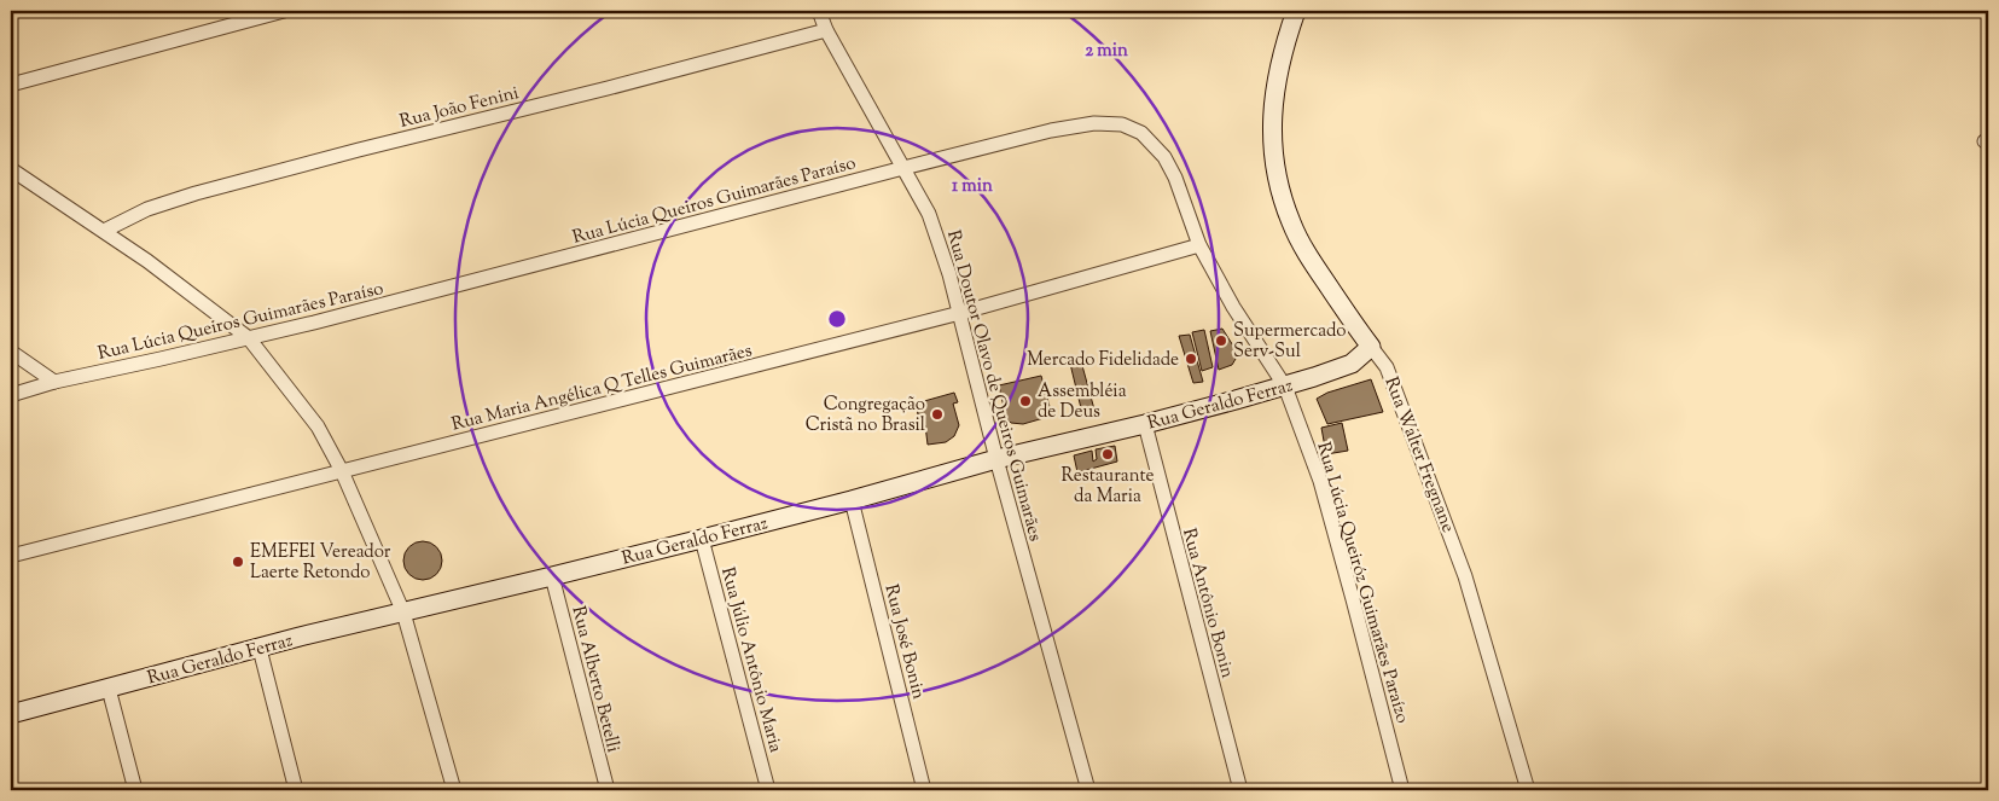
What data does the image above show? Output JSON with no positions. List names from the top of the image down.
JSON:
{
  "streets": {
    "street": [
      "Rua João Fenini",
      "Rua Lúcia Queiros Guimarães Paraíso",
      "Rua Doutor Olavo de Queiros Guimarães",
      "Rua Maria Angélica Q Telles Guimarães",
      "Rua Geraldo Ferraz",
      "Rua Walter Fregnane",
      "Rua Lúcia Queiróz Guimarães Paraízo",
      "Rua Antônio Bonin",
      "Rua José Bonin",
      "Rua Júlio Antônio Maria",
      "Rua Alberto Betelli"
    ]
  },
  "crossings": [
    ["Rua João Fenini", "Rua Doutor Olavo de Queiros Guimarães"],
    ["Rua Lúcia Queiros Guimarães Paraíso", "Rua Doutor Olavo de Queiros Guimarães"],
    ["Rua Lúcia Queiros Guimarães Paraíso", "Rua Maria Angélica Q Telles Guimarães"],
    ["Rua Lúcia Queiros Guimarães Paraíso", "Rua Geraldo Ferraz"],
    ["Rua Lúcia Queiros Guimarães Paraíso", "Rua Lúcia Queiróz Guimarães Paraízo"],
    ["Rua Doutor Olavo de Queiros Guimarães", "Rua Maria Angélica Q Telles Guimarães"],
    ["Rua Doutor Olavo de Queiros Guimarães", "Rua Geraldo Ferraz"],
    ["Rua Geraldo Ferraz", "Rua Walter Fregnane"],
    ["Rua Geraldo Ferraz", "Rua Lúcia Queiróz Guimarães Paraízo"],
    ["Rua Geraldo Ferraz", "Rua Antônio Bonin"],
    ["Rua Geraldo Ferraz", "Rua José Bonin"],
    ["Rua Geraldo Ferraz", "Rua Júlio Antônio Maria"],
    ["Rua Geraldo Ferraz", "Rua Alberto Betelli"]
  ],
  "places": [
    "Supermercado Serv-Sul",
    "Mercado Fidelidade",
    "Assembléia de Deus",
    "Congregação Cristã no Brasil",
    "Restaurante da Maria",
    "EMEFEI Vereador Laerte Retondo"
  ],
  "rings": ["2 min", "1 min"]
}
